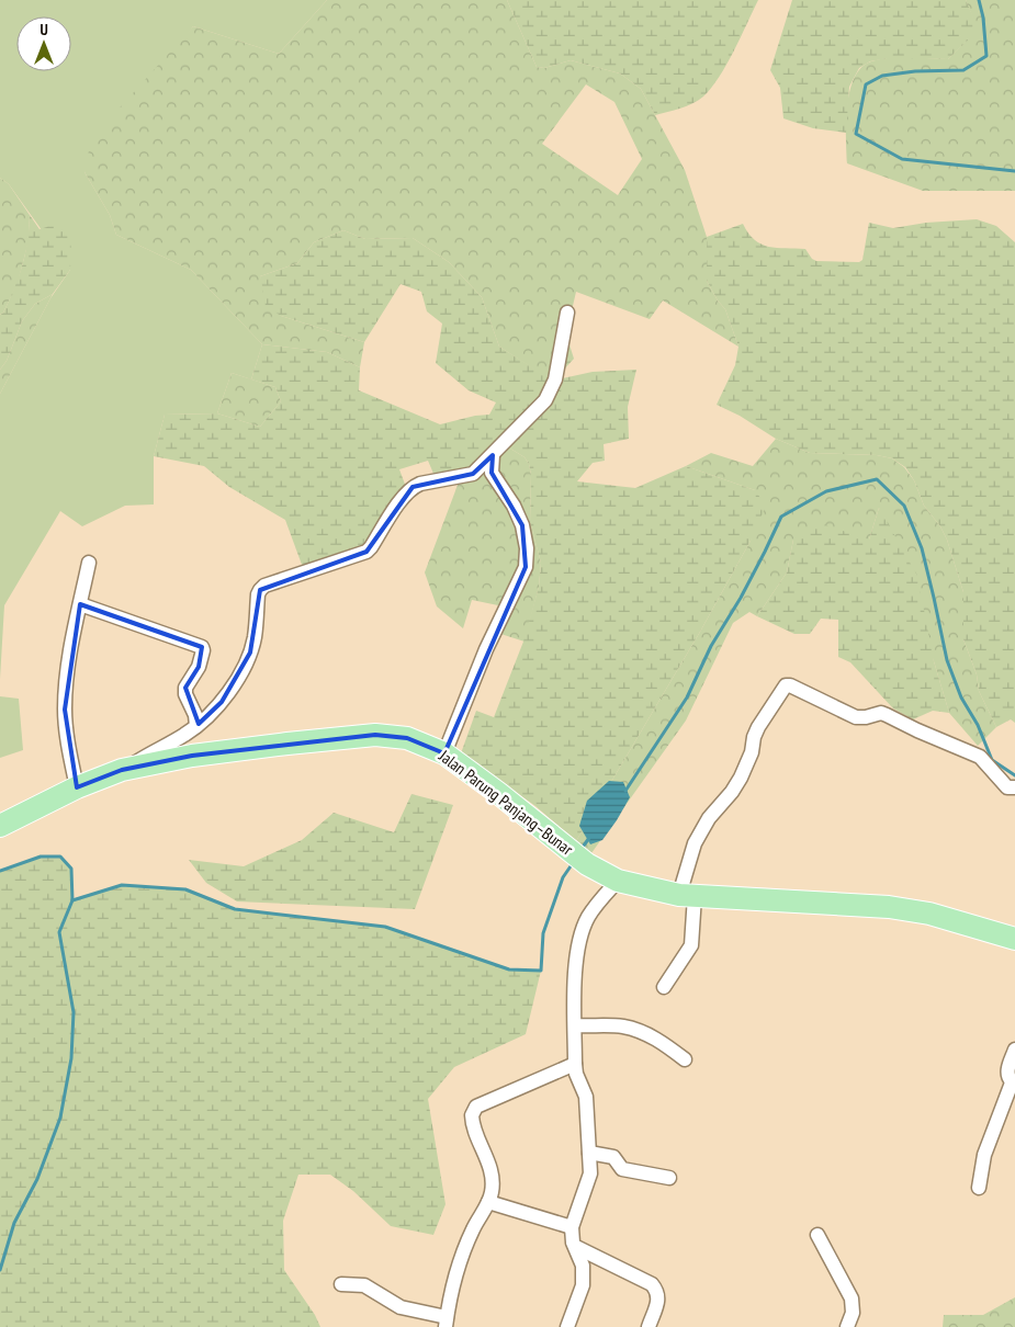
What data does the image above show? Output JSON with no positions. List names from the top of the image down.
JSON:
{
  "streets": {
    "main road": ["Jalan Parung Panjang–Bunar"]
  },
  "north": "top"
}
